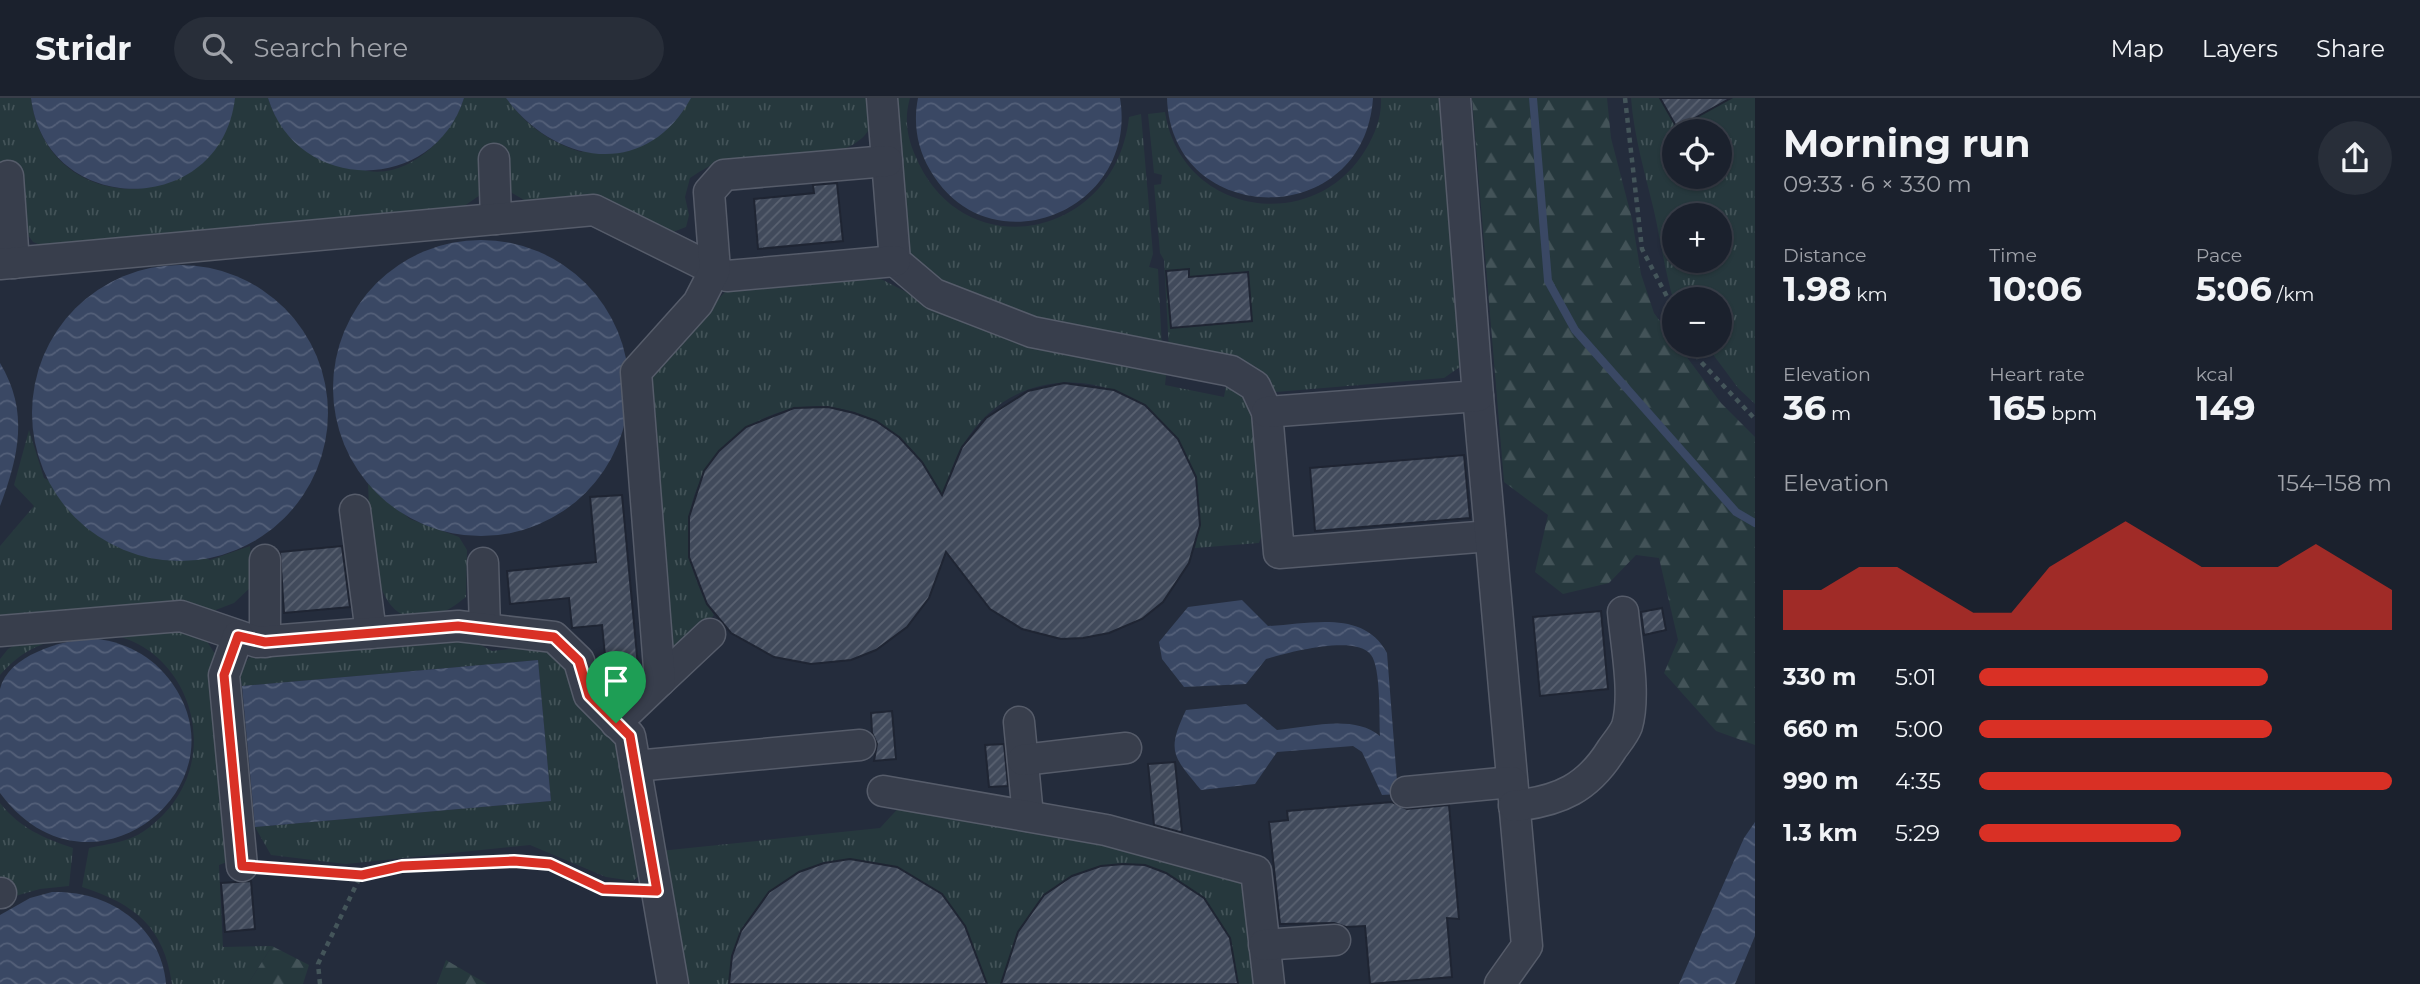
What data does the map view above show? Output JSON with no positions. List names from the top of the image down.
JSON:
{
  "page": {
    "header": "Stridr",
    "search": "Search here",
    "nav": ["Map", "Layers", "Share"],
    "heading": ["Morning run", "09:33 · 6 × 330 m"],
    "map_buttons": ["+", "−"],
    "stats": [
      ["Distance", "1.98 km"],
      ["Time", "10:06"],
      ["Pace", "5:06 /km"],
      ["Elevation", "36 m"],
      ["Heart rate", "165 bpm"],
      ["kcal", "149"]
    ],
    "chart": ["Elevation", "154–158 m"],
    "list": [
      {
        "name": "330 m",
        "note": "5:01"
      },
      {
        "name": "660 m",
        "note": "5:00"
      },
      {
        "name": "990 m",
        "note": "4:35"
      },
      {
        "name": "1.3 km",
        "note": "5:29"
      }
    ]
  }
}
